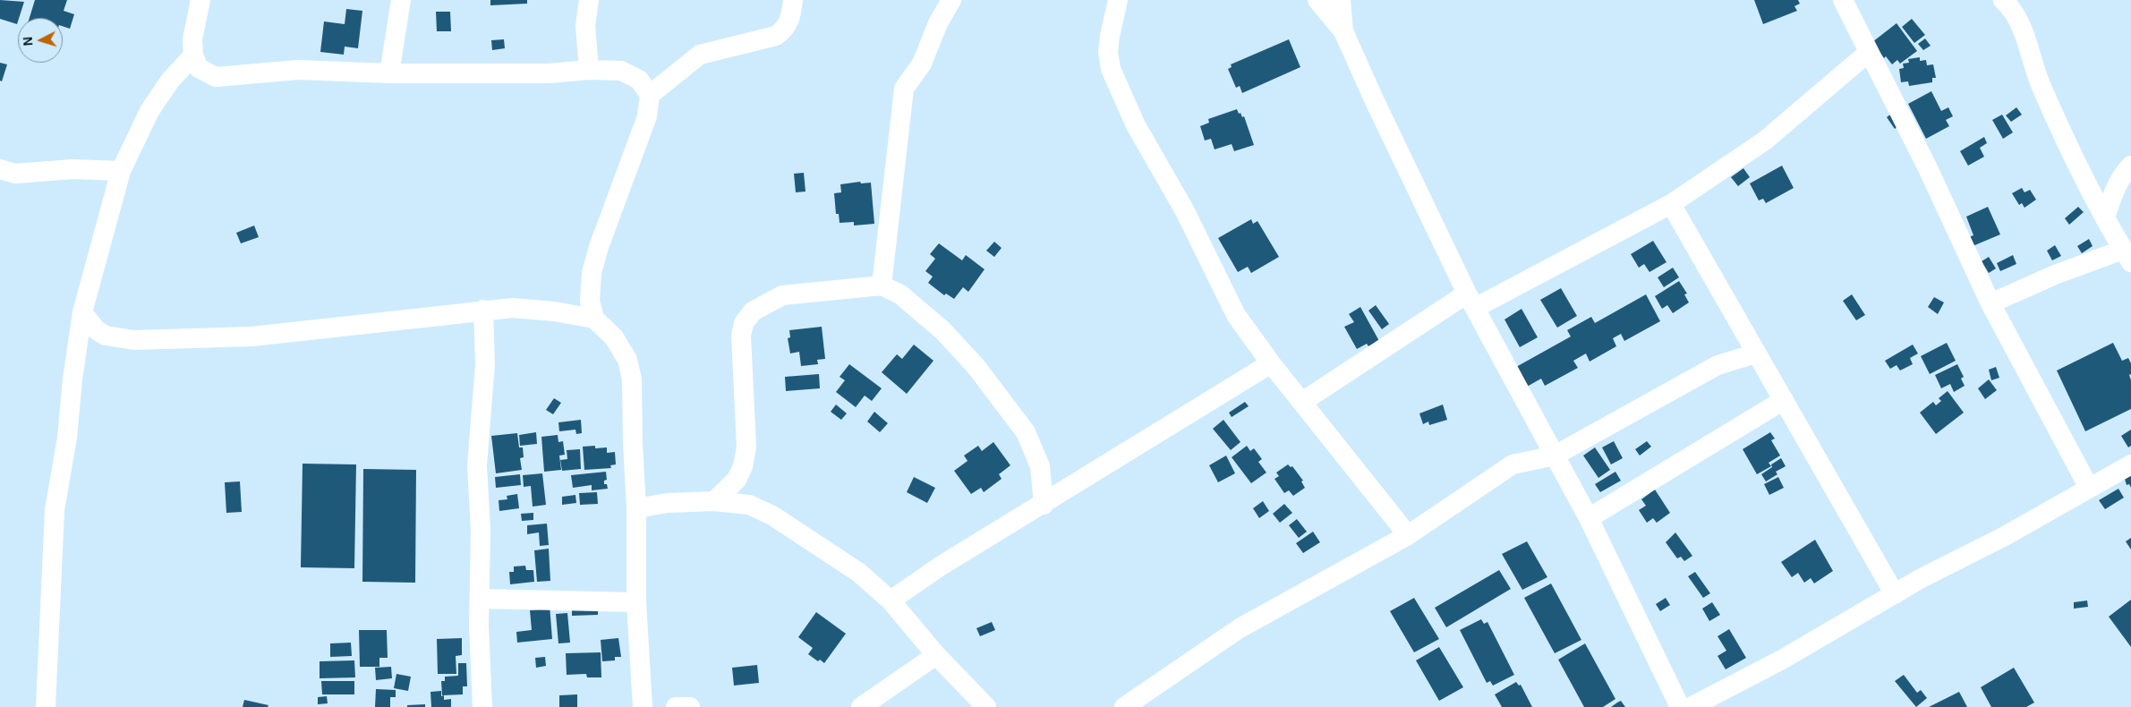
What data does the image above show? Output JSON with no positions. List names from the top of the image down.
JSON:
{
  "north": "left"
}
